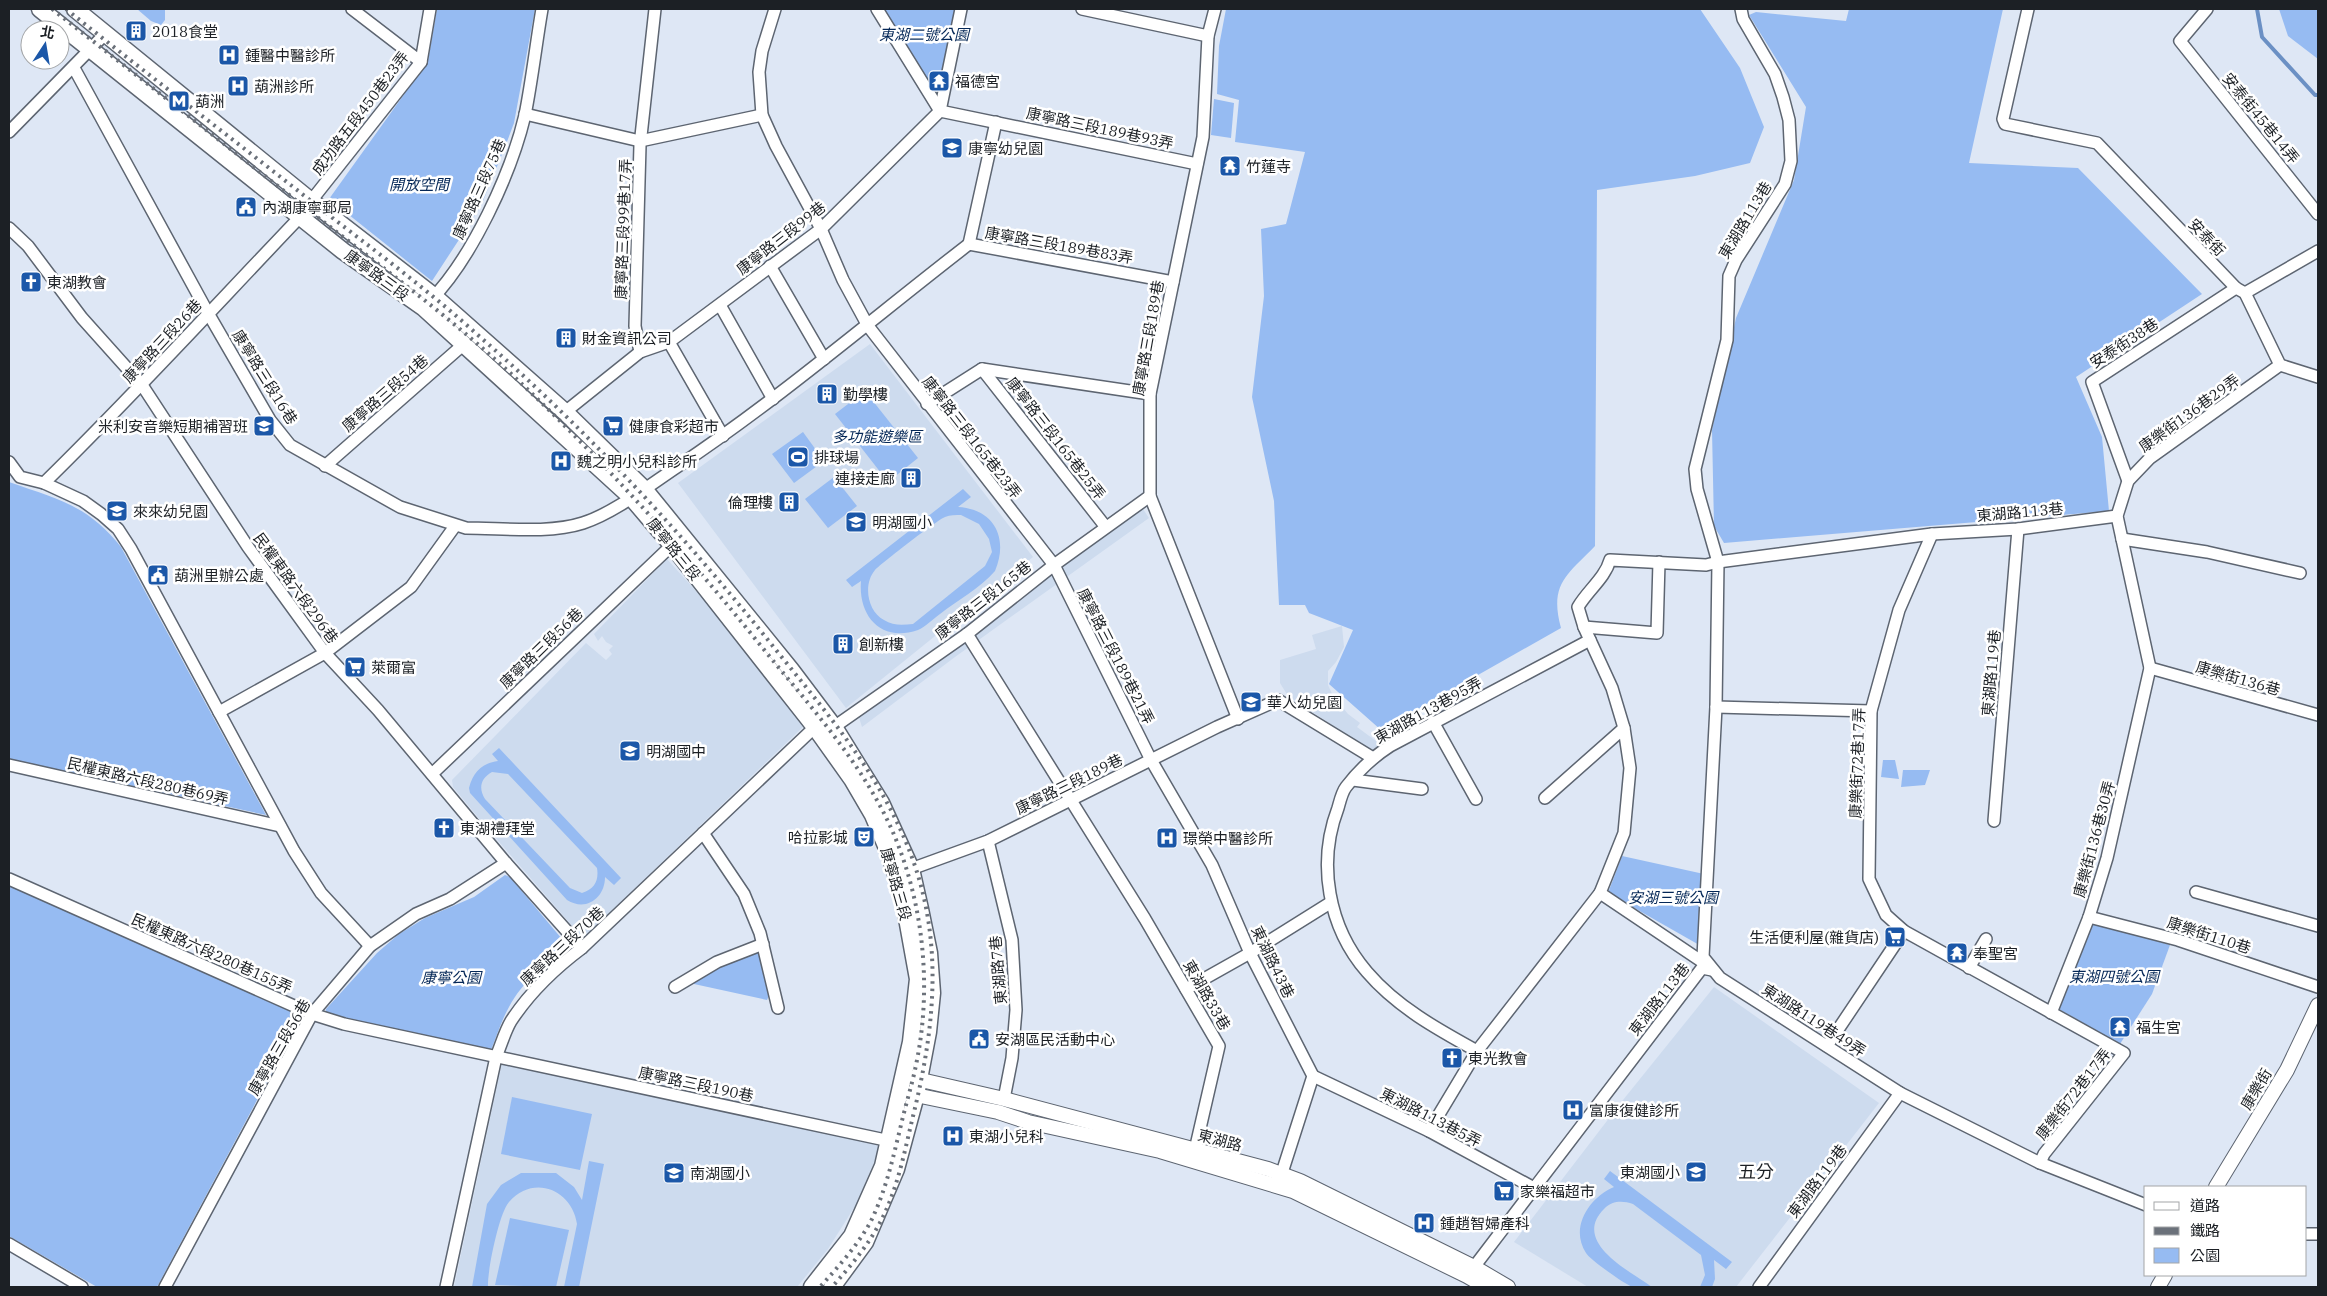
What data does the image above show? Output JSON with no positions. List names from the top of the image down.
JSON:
{
  "streets": {
    "main road": ["康寧路三段"],
    "street": [
      "成功路五段450巷23弄",
      "安泰街45巷14弄",
      "康寧路三段189巷93弄",
      "康寧路三段75巷",
      "東湖路113巷",
      "康寧路三段99巷17弄",
      "安泰街",
      "康寧路三段99巷",
      "康寧路三段189巷83弄",
      "康寧路三段189巷",
      "康寧路三段26巷",
      "安泰街38巷",
      "康寧路三段16巷",
      "康寧路三段54巷",
      "康樂街136巷29弄",
      "康寧路三段165巷23弄",
      "康寧路三段165巷25弄",
      "民權東路六段296巷",
      "康寧路三段165巷",
      "康寧路三段56巷",
      "康寧路三段189巷21弄",
      "東湖路119巷",
      "康樂街136巷",
      "東湖路113巷95弄",
      "康樂街72巷17弄",
      "民權東路六段280巷69弄",
      "康樂街136巷30弄",
      "康樂街110巷",
      "康寧路三段70巷",
      "民權東路六段280巷155弄",
      "東湖路43巷",
      "東湖路7巷",
      "東湖路33巷",
      "東湖路119巷49弄",
      "康寧路三段190巷",
      "康樂街",
      "東湖路113巷5弄",
      "東湖路"
    ]
  },
  "crossings": [
    ["成功路五段450巷23弄", "康寧路三段"],
    ["康寧路三段189巷93弄", "康寧路三段99巷"],
    ["康寧路三段189巷93弄", "康寧路三段189巷"],
    ["康寧路三段75巷", "康寧路三段"],
    ["東湖路113巷", "康樂街136巷29弄"],
    ["東湖路113巷", "東湖路119巷"],
    ["東湖路113巷", "康樂街72巷17弄"],
    ["東湖路113巷", "東湖路119巷49弄"],
    ["東湖路113巷", "東湖路113巷5弄"],
    ["東湖路113巷", "東湖路"],
    ["康寧路三段99巷17弄", "康寧路三段99巷"],
    ["康寧路三段99巷17弄", "康寧路三段165巷23弄"],
    ["安泰街", "安泰街38巷"],
    ["安泰街", "康樂街136巷29弄"],
    ["康寧路三段99巷", "康寧路三段"],
    ["康寧路三段99巷", "康寧路三段165巷23弄"],
    ["康寧路三段189巷83弄", "康寧路三段189巷"],
    ["康寧路三段189巷83弄", "康寧路三段16巷"],
    ["康寧路三段", "康寧路三段189巷"],
    ["康寧路三段", "康寧路三段26巷"],
    ["康寧路三段", "康寧路三段16巷"],
    ["康寧路三段", "康寧路三段54巷"],
    ["康寧路三段", "康寧路三段165巷"],
    ["康寧路三段", "康寧路三段56巷"],
    ["康寧路三段", "康寧路三段70巷"],
    ["康寧路三段", "康寧路三段190巷"],
    ["康寧路三段", "東湖路"],
    ["康寧路三段189巷", "康寧路三段165巷"],
    ["康寧路三段189巷", "康寧路三段189巷21弄"],
    ["康寧路三段189巷", "東湖路113巷95弄"],
    ["康寧路三段189巷", "東湖路43巷"],
    ["康寧路三段189巷", "東湖路7巷"],
    ["康寧路三段189巷", "東湖路33巷"],
    ["康寧路三段26巷", "康寧路三段16巷"],
    ["康寧路三段26巷", "民權東路六段296巷"],
    ["安泰街38巷", "康樂街136巷29弄"],
    ["康寧路三段16巷", "康寧路三段54巷"],
    ["康寧路三段16巷", "康寧路三段165巷23弄"],
    ["康樂街136巷29弄", "康樂街136巷"],
    ["康樂街136巷29弄", "康樂街136巷30弄"],
    ["康寧路三段165巷23弄", "康寧路三段165巷"],
    ["康寧路三段165巷23弄", "康寧路三段189巷21弄"],
    ["康寧路三段165巷25弄", "康寧路三段165巷"],
    ["民權東路六段296巷", "康寧路三段56巷"],
    ["民權東路六段296巷", "康寧路三段70巷"],
    ["康寧路三段165巷", "康寧路三段189巷21弄"],
    ["康寧路三段165巷", "東湖路33巷"],
    ["康寧路三段56巷", "民權東路六段280巷155弄"],
    ["康寧路三段189巷21弄", "東湖路43巷"],
    ["東湖路119巷", "東湖路119巷49弄"],
    ["康樂街136巷", "康樂街136巷30弄"],
    ["康樂街72巷17弄", "康樂街136巷30弄"],
    ["康樂街72巷17弄", "東湖路119巷49弄"],
    ["康樂街136巷30弄", "康樂街110巷"],
    ["康寧路三段70巷", "民權東路六段280巷155弄"],
    ["康寧路三段70巷", "康寧路三段190巷"],
    ["民權東路六段280巷155弄", "康寧路三段190巷"],
    ["東湖路43巷", "東湖路113巷5弄"],
    ["東湖路7巷", "東湖路"],
    ["東湖路33巷", "東湖路"]
  ],
  "districts": ["五分"],
  "parks": [
    "東湖二號公園",
    "開放空間",
    "多功能遊樂區",
    "安湖三號公園",
    "東湖四號公園",
    "康寧公園"
  ],
  "places": {
    "building": [
      "2018食堂",
      "財金資訊公司",
      "勤學樓",
      "連接走廊",
      "倫理樓",
      "創新樓"
    ],
    "hospital": [
      "鍾醫中醫診所",
      "葫洲診所",
      "魏之明小兒科診所",
      "璟榮中醫診所",
      "富康復健診所",
      "東湖小兒科",
      "鍾趙智婦產科"
    ],
    "temple": [
      "福德宮",
      "竹蓮寺",
      "奉聖宮",
      "福生宮"
    ],
    "metro station": ["葫洲"],
    "school or university": [
      "康寧幼兒園",
      "米利安音樂短期補習班",
      "來來幼兒園",
      "明湖國小",
      "華人幼兒園",
      "明湖國中",
      "東湖國小",
      "南湖國小"
    ],
    "public building": ["內湖康寧郵局", "葫洲里辦公處", "安湖區民活動中心"],
    "church": ["東湖教會", "東湖禮拜堂", "東光教會"],
    "supermarket": [
      "健康食彩超市",
      "萊爾富",
      "生活便利屋(雜貨店)",
      "家樂福超市"
    ],
    "sports": ["排球場"],
    "theatre": ["哈拉影城"]
  },
  "legend": ["道路", "鐵路", "公園"],
  "north": "top"
}
